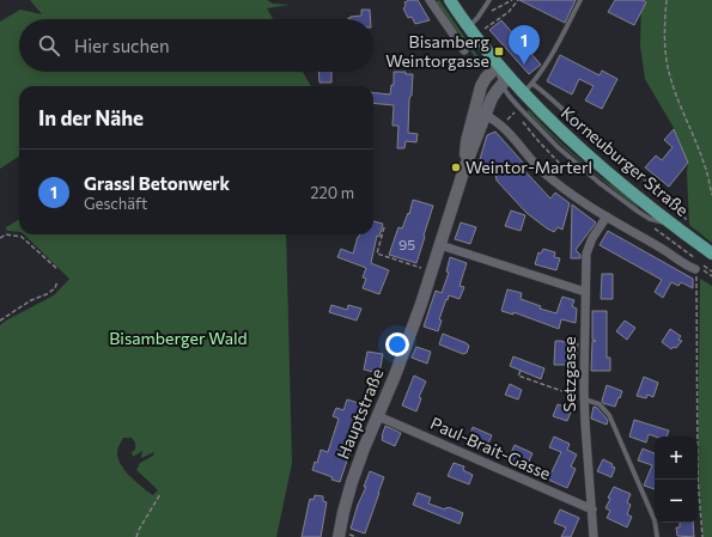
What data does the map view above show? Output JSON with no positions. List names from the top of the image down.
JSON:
{
  "streets": {
    "main road": ["Korneuburger Straße", "Hauptstraße"],
    "street": ["Setzgasse", "Paul-Brait-Gasse"]
  },
  "crossings": [
    ["Korneuburger Straße", "Hauptstraße"],
    ["Setzgasse", "Paul-Brait-Gasse"],
    ["Hauptstraße", "Paul-Brait-Gasse"]
  ],
  "parks": ["Bisamberger Wald"],
  "places": {
    "transit": ["Bisamberg Weintorgasse"],
    "other": ["Weintor-Marterl"]
  },
  "house_numbers": ["95"],
  "page": {
    "search": "Hier suchen",
    "pins": "1",
    "heading": "In der Nähe",
    "list": [
      {
        "mark": "1",
        "name": "Grassl Betonwerk",
        "note": "Geschäft",
        "value": "220 m"
      }
    ],
    "map_buttons": ["+", "−"]
  }
}
